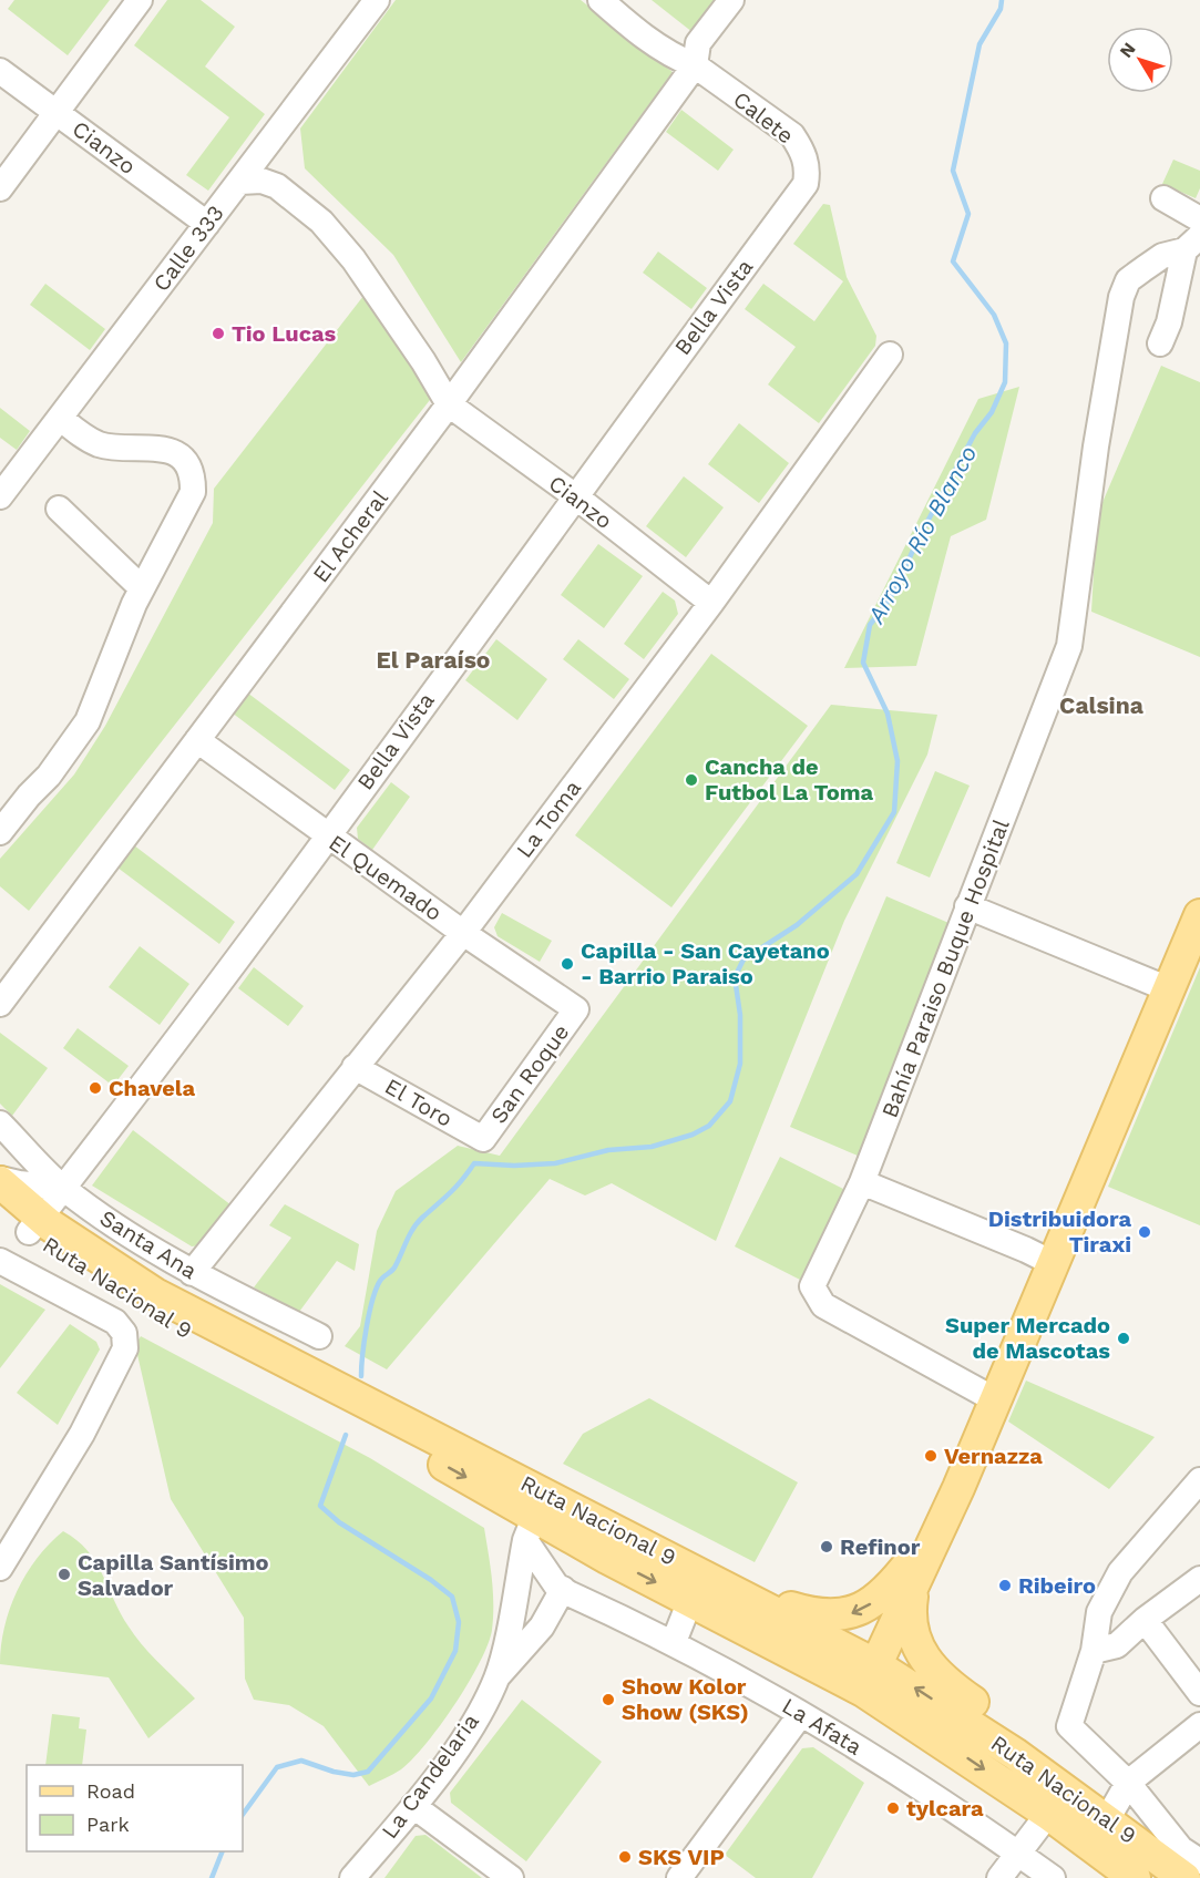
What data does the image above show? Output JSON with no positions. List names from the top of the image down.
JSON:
{
  "streets": {
    "main road": ["Ruta Nacional 9"],
    "street": [
      "Calete",
      "Cianzo",
      "Calle 333",
      "Bella Vista",
      "El Acheral",
      "La Toma",
      "El Quemado",
      "Bahía Paraiso Buque Hospital",
      "San Roque",
      "El Toro",
      "Santa Ana",
      "La Afata",
      "La Candelaria"
    ]
  },
  "crossings": [
    ["Calete", "Bella Vista"],
    ["Calete", "El Acheral"],
    ["Cianzo", "Calle 333"],
    ["Cianzo", "Bella Vista"],
    ["Cianzo", "El Acheral"],
    ["Cianzo", "La Toma"],
    ["Bella Vista", "El Quemado"],
    ["Bella Vista", "Santa Ana"],
    ["Bella Vista", "Ruta Nacional 9"],
    ["El Acheral", "El Quemado"],
    ["La Toma", "El Quemado"],
    ["La Toma", "El Toro"],
    ["La Toma", "Santa Ana"],
    ["El Quemado", "San Roque"],
    ["San Roque", "El Toro"],
    ["Ruta Nacional 9", "La Afata"],
    ["Ruta Nacional 9", "La Candelaria"],
    ["La Afata", "La Candelaria"]
  ],
  "districts": ["El Paraíso", "Calsina"],
  "water": ["Arroyo Río Blanco"],
  "places": [
    "Tio Lucas",
    "Cancha de Futbol La Toma",
    "Capilla - San Cayetano - Barrio Paraiso",
    "Chavela",
    "Distribuidora Tiraxi",
    "Super Mercado de Mascotas",
    "Vernazza",
    "Refinor",
    "Capilla Santísimo Salvador",
    "Ribeiro",
    "Show Kolor Show (SKS)",
    "tylcara",
    "SKS VIP"
  ],
  "legend": ["Road", "Park"],
  "north": "top left"
}
